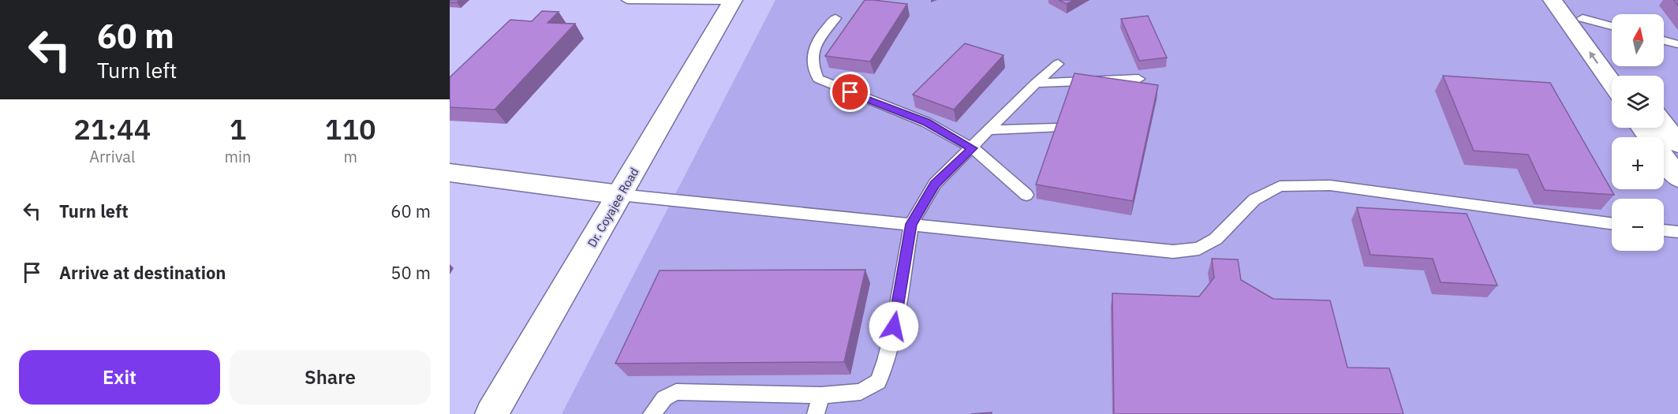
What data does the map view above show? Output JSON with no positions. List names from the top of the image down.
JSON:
{
  "streets": {
    "street": ["Dr. Coyajee Road"]
  },
  "north": "top",
  "page": {
    "turn": ["60 m", "Turn left"],
    "map_buttons": ["+", "−"],
    "eta": [
      "21:44",
      "Arrival",
      "1",
      "min",
      "110",
      "m"
    ],
    "list": [
      {
        "name": "Turn left",
        "value": "60 m"
      },
      {
        "name": "Arrive at destination",
        "value": "50 m"
      }
    ],
    "buttons": ["Exit", "Share"]
  }
}
